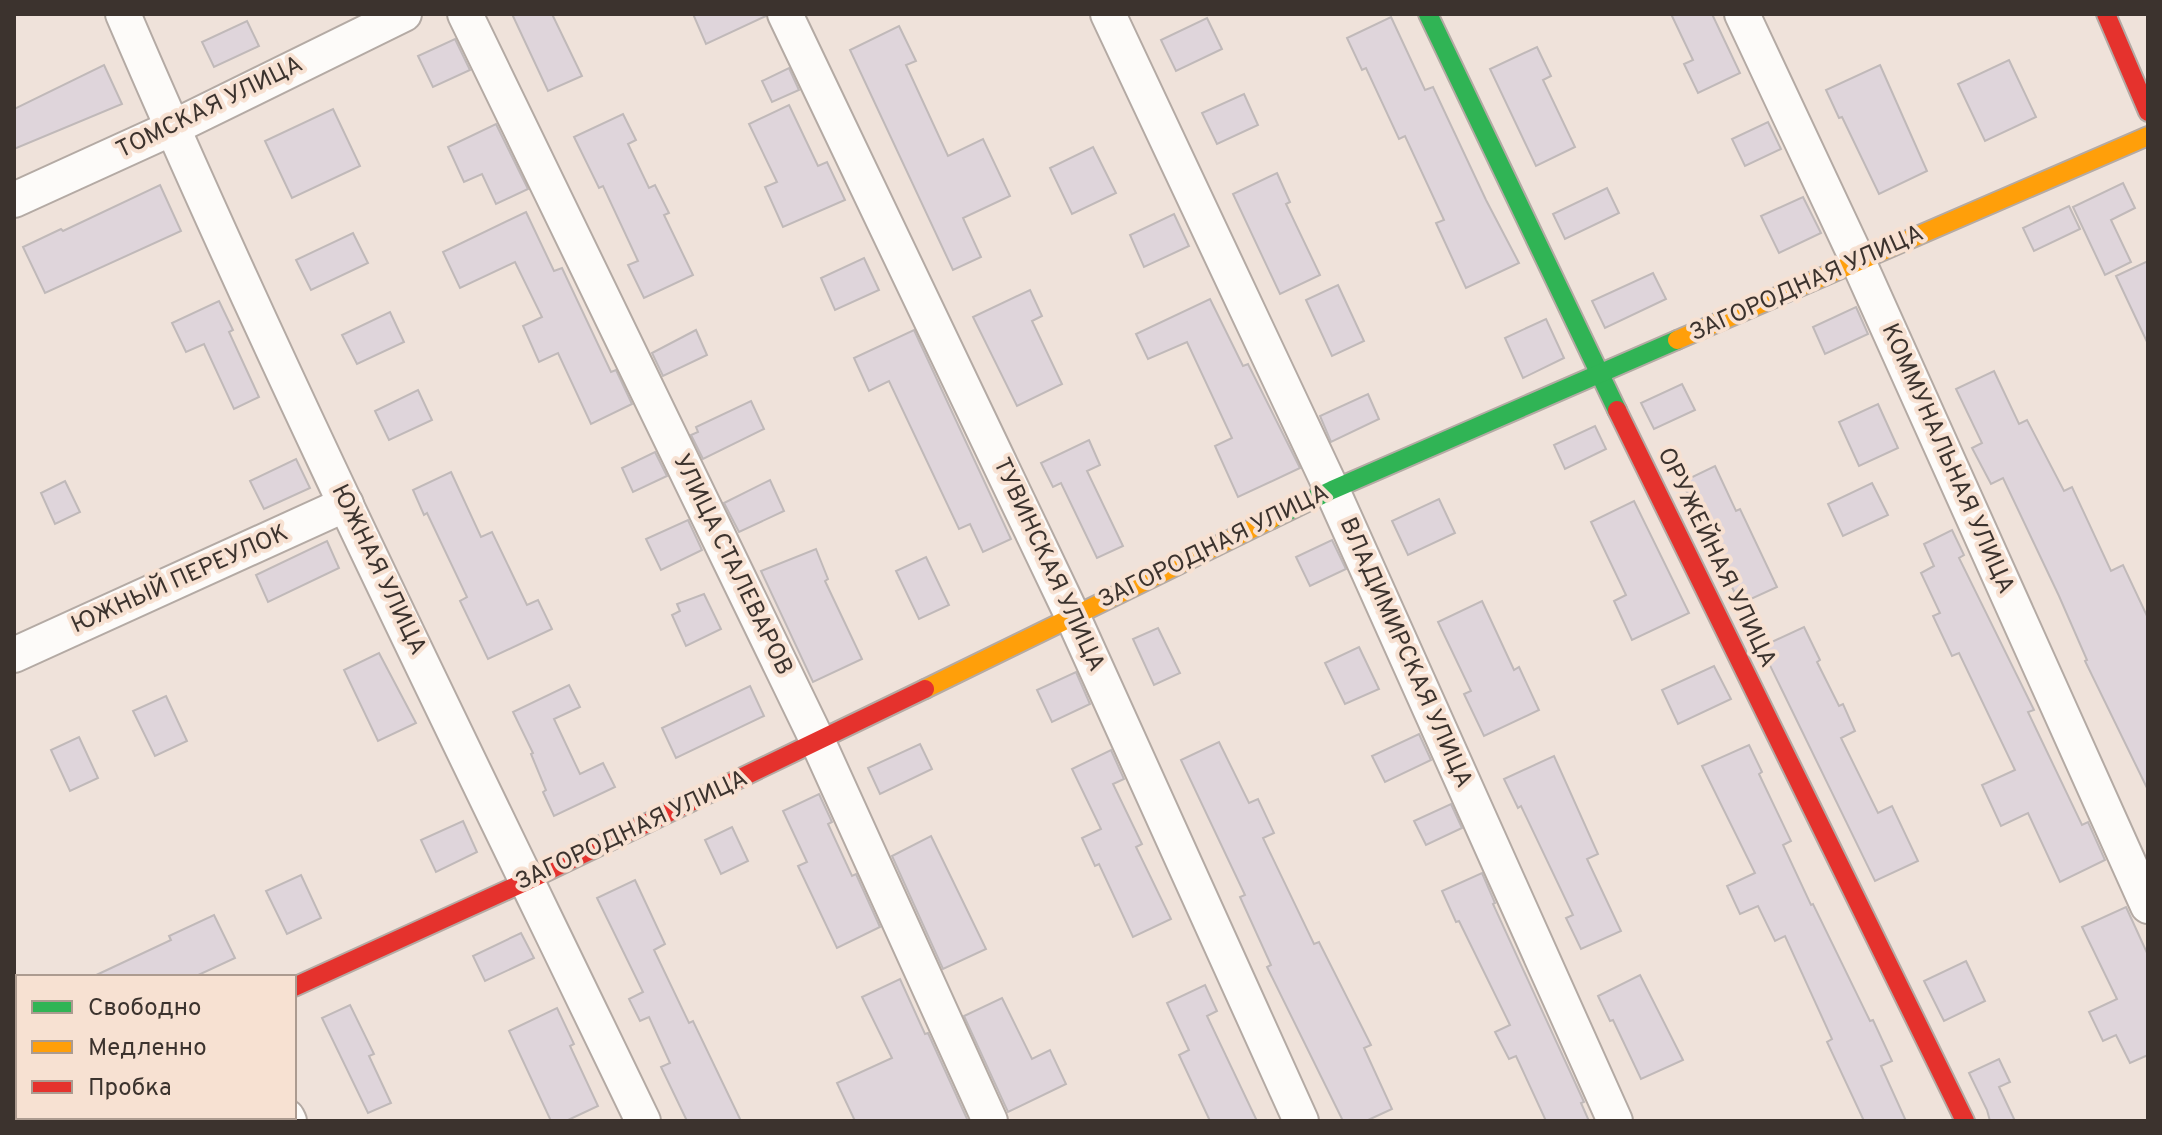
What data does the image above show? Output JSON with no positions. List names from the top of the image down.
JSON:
{
  "streets": {
    "street": [
      "ТОМСКАЯ УЛИЦА",
      "ЗАГОРОДНАЯ УЛИЦА",
      "КОММУНАЛЬНАЯ УЛИЦА",
      "ОРУЖЕЙНАЯ УЛИЦА",
      "УЛИЦА СТАЛЕВАРОВ",
      "ТУВИНСКАЯ УЛИЦА",
      "ЮЖНАЯ УЛИЦА",
      "ЮЖНЫЙ ПЕРЕУЛОК",
      "ВЛАДИМИРСКАЯ УЛИЦА"
    ]
  },
  "crossings": [
    ["ТОМСКАЯ УЛИЦА", "ЮЖНАЯ УЛИЦА"],
    ["ЗАГОРОДНАЯ УЛИЦА", "КОММУНАЛЬНАЯ УЛИЦА"],
    ["ЗАГОРОДНАЯ УЛИЦА", "ОРУЖЕЙНАЯ УЛИЦА"],
    ["ЗАГОРОДНАЯ УЛИЦА", "УЛИЦА СТАЛЕВАРОВ"],
    ["ЗАГОРОДНАЯ УЛИЦА", "ТУВИНСКАЯ УЛИЦА"],
    ["ЗАГОРОДНАЯ УЛИЦА", "ЮЖНАЯ УЛИЦА"],
    ["ЗАГОРОДНАЯ УЛИЦА", "ВЛАДИМИРСКАЯ УЛИЦА"],
    ["ЮЖНАЯ УЛИЦА", "ЮЖНЫЙ ПЕРЕУЛОК"]
  ],
  "legend": ["Свободно", "Медленно", "Пробка"]
}
